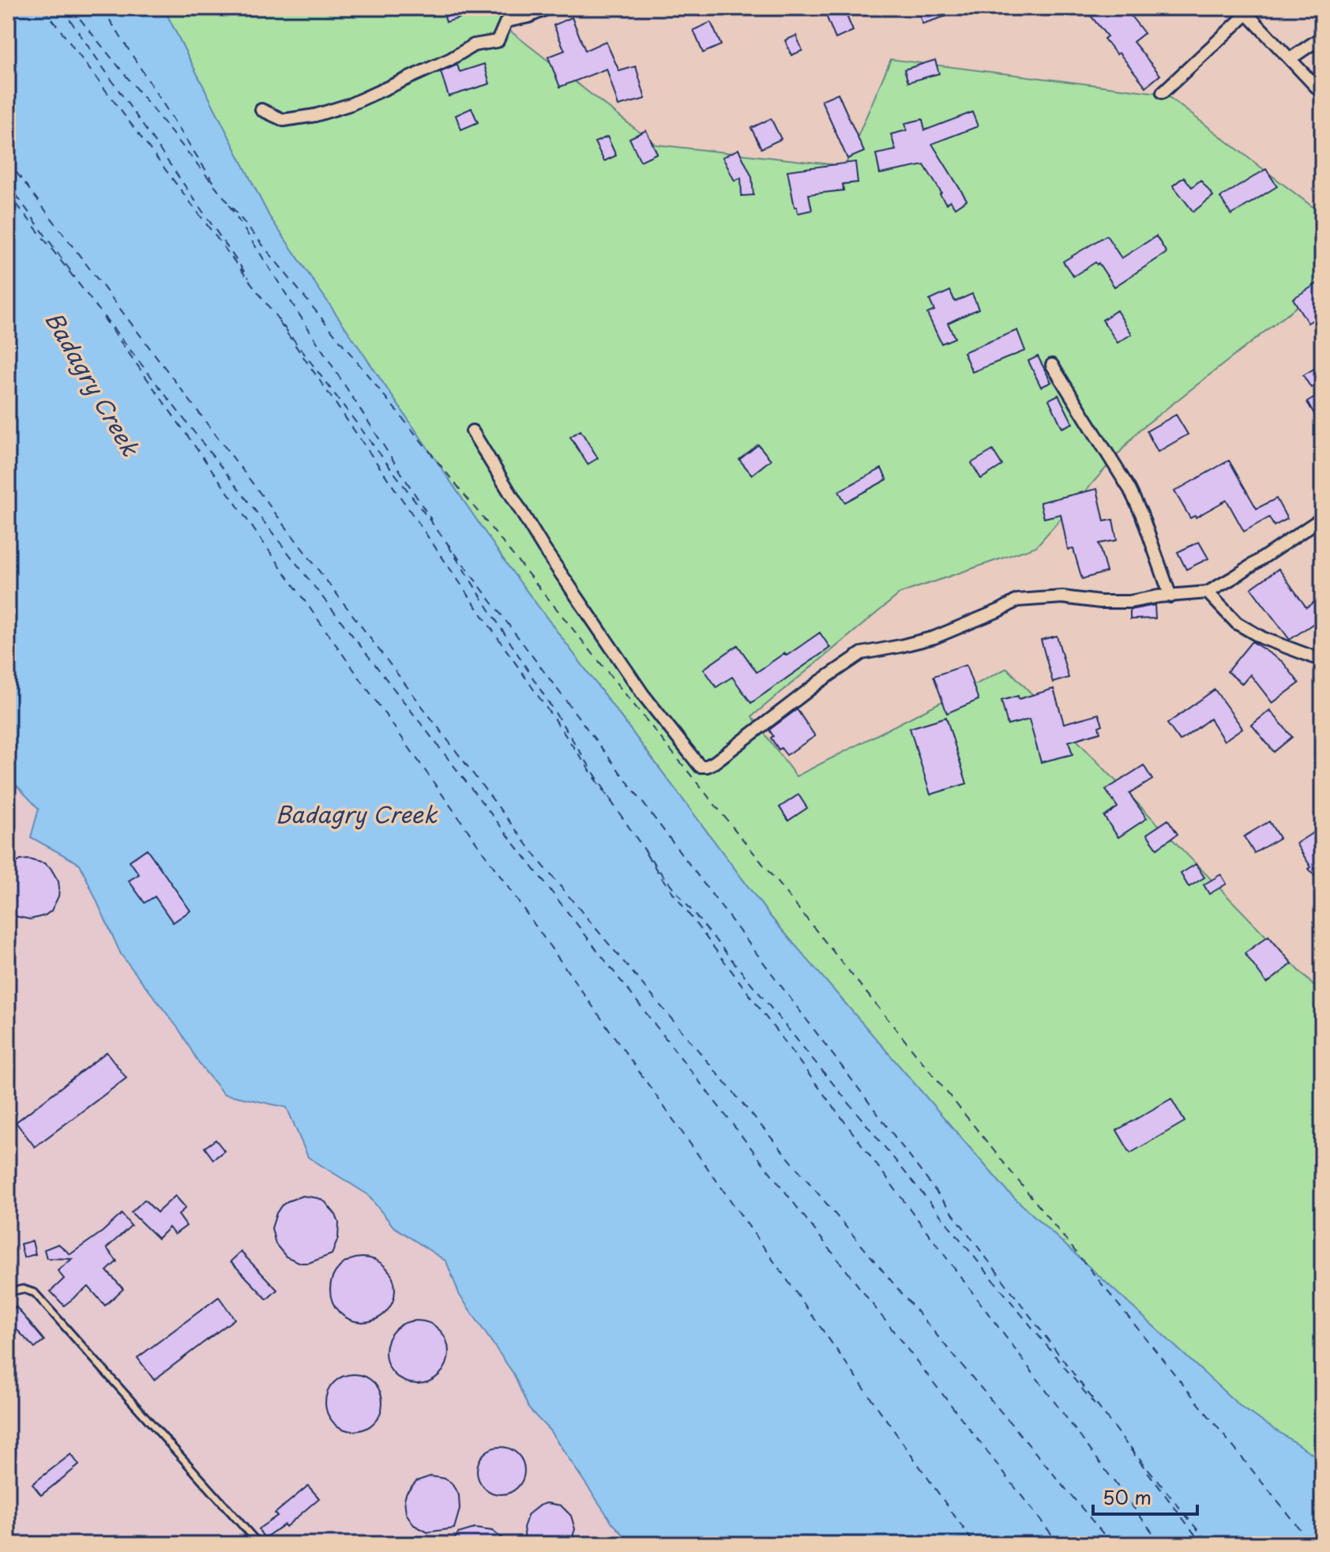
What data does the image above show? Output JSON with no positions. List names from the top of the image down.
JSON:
{
  "water": ["Badagry Creek"],
  "scale_bar": "50 m"
}
